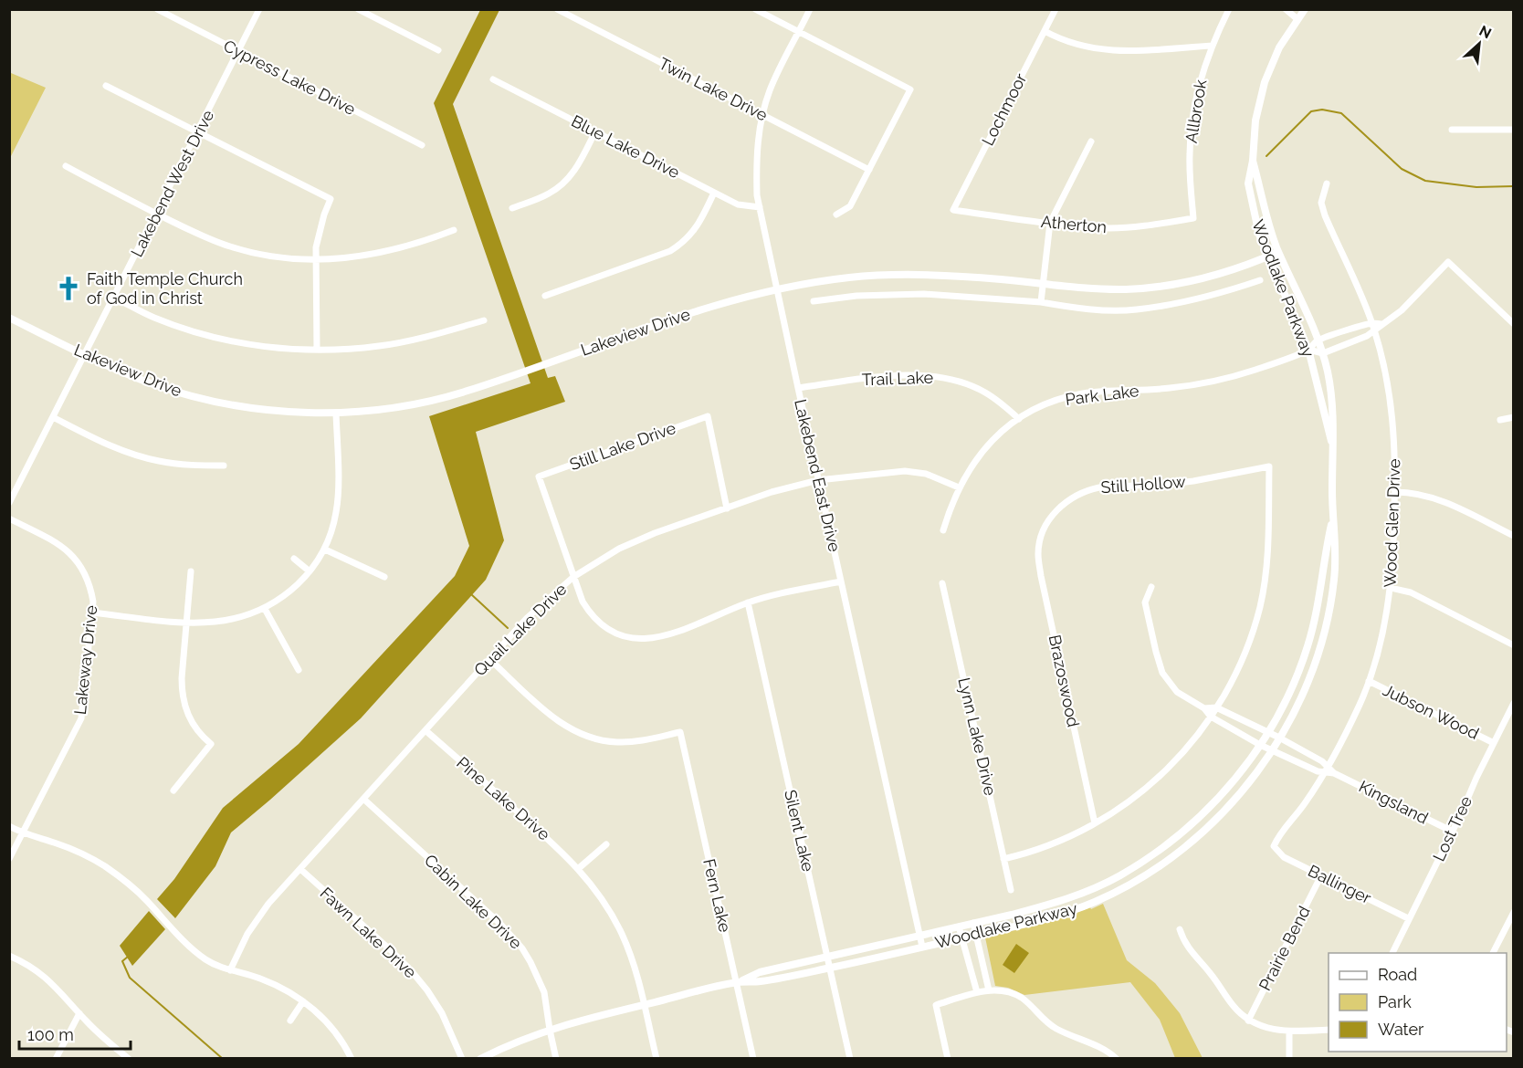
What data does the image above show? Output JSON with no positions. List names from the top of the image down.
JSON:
{
  "streets": {
    "street": [
      "Cypress Lake Drive",
      "Twin Lake Drive",
      "Lochmoor",
      "Allbrook",
      "Blue Lake Drive",
      "Lakebend West Drive",
      "Atherton",
      "Woodlake Parkway",
      "Lakeview Drive",
      "Trail Lake",
      "Park Lake",
      "Still Lake Drive",
      "Lakebend East Drive",
      "Still Hollow",
      "Wood Glen Drive",
      "Quail Lake Drive",
      "Lakeway Drive",
      "Brazoswood",
      "Jubson Wood",
      "Lynn Lake Drive",
      "Pine Lake Drive",
      "Kingsland",
      "Lost Tree",
      "Silent Lake",
      "Ballinger",
      "Fern Lake",
      "Cabin Lake Drive",
      "Fawn Lake Drive",
      "Prairie Bend"
    ]
  },
  "crossings": [
    ["Cypress Lake Drive", "Lakebend West Drive"],
    ["Twin Lake Drive", "Lakebend East Drive"],
    ["Lochmoor", "Atherton"],
    ["Allbrook", "Atherton"],
    ["Blue Lake Drive", "Lakebend East Drive"],
    ["Lakebend West Drive", "Lakeview Drive"],
    ["Woodlake Parkway", "Lakeview Drive"],
    ["Woodlake Parkway", "Park Lake"],
    ["Woodlake Parkway", "Lakebend East Drive"],
    ["Woodlake Parkway", "Pine Lake Drive"],
    ["Woodlake Parkway", "Kingsland"],
    ["Woodlake Parkway", "Silent Lake"],
    ["Woodlake Parkway", "Fern Lake"],
    ["Woodlake Parkway", "Cabin Lake Drive"],
    ["Lakeview Drive", "Lakebend East Drive"],
    ["Trail Lake", "Park Lake"],
    ["Trail Lake", "Lakebend East Drive"],
    ["Park Lake", "Quail Lake Drive"],
    ["Still Lake Drive", "Quail Lake Drive"],
    ["Lakebend East Drive", "Quail Lake Drive"],
    ["Still Hollow", "Brazoswood"],
    ["Still Hollow", "Kingsland"],
    ["Wood Glen Drive", "Jubson Wood"],
    ["Wood Glen Drive", "Kingsland"],
    ["Wood Glen Drive", "Ballinger"],
    ["Quail Lake Drive", "Pine Lake Drive"],
    ["Quail Lake Drive", "Fern Lake"],
    ["Quail Lake Drive", "Cabin Lake Drive"],
    ["Quail Lake Drive", "Fawn Lake Drive"],
    ["Jubson Wood", "Lost Tree"],
    ["Kingsland", "Lost Tree"],
    ["Lost Tree", "Ballinger"],
    ["Ballinger", "Prairie Bend"]
  ],
  "places": {
    "church": ["Faith Temple Church of God in Christ"]
  },
  "legend": ["Road", "Park", "Water"],
  "scale_bar": "100 m",
  "north": "top right"
}
